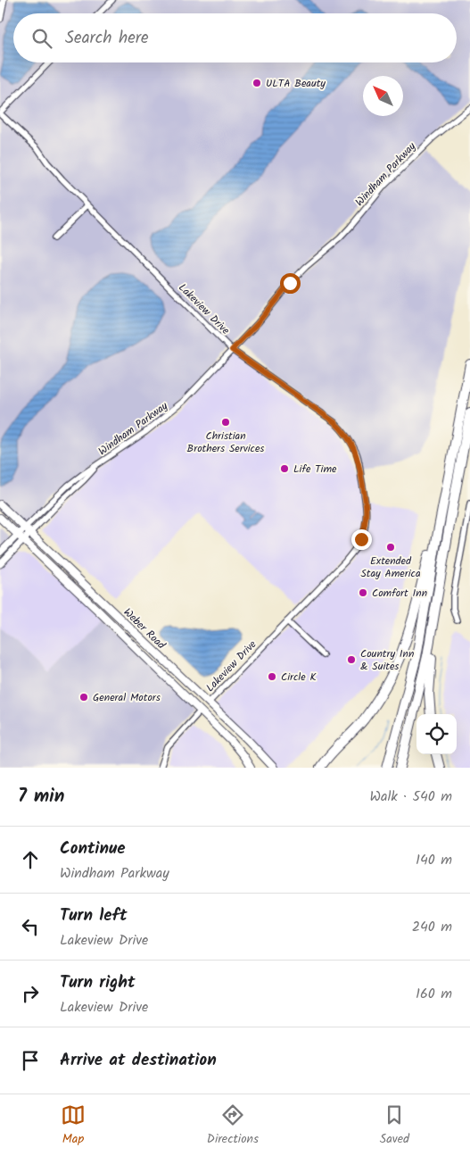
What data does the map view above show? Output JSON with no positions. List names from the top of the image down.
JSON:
{
  "streets": {
    "main road": ["Weber Road"],
    "street": ["Windham Parkway", "Lakeview Drive"]
  },
  "crossings": [
    ["Windham Parkway", "Lakeview Drive"],
    ["Windham Parkway", "Weber Road"],
    ["Lakeview Drive", "Weber Road"]
  ],
  "places": [
    "ULTA Beauty",
    "Christian Brothers Services",
    "Life Time",
    "Extended Stay America",
    "Comfort Inn",
    "Country Inn & Suites",
    "Circle K",
    "General Motors"
  ],
  "north": "top left",
  "page": {
    "search": "Search here",
    "heading": ["7 min", "Walk · 540 m"],
    "list": [
      ["Continue", "Windham Parkway", "140 m"],
      ["Turn left", "Lakeview Drive", "240 m"],
      ["Turn right", "Lakeview Drive", "160 m"],
      "Arrive at destination"
    ],
    "nav": ["Map", "Directions", "Saved"]
  }
}
